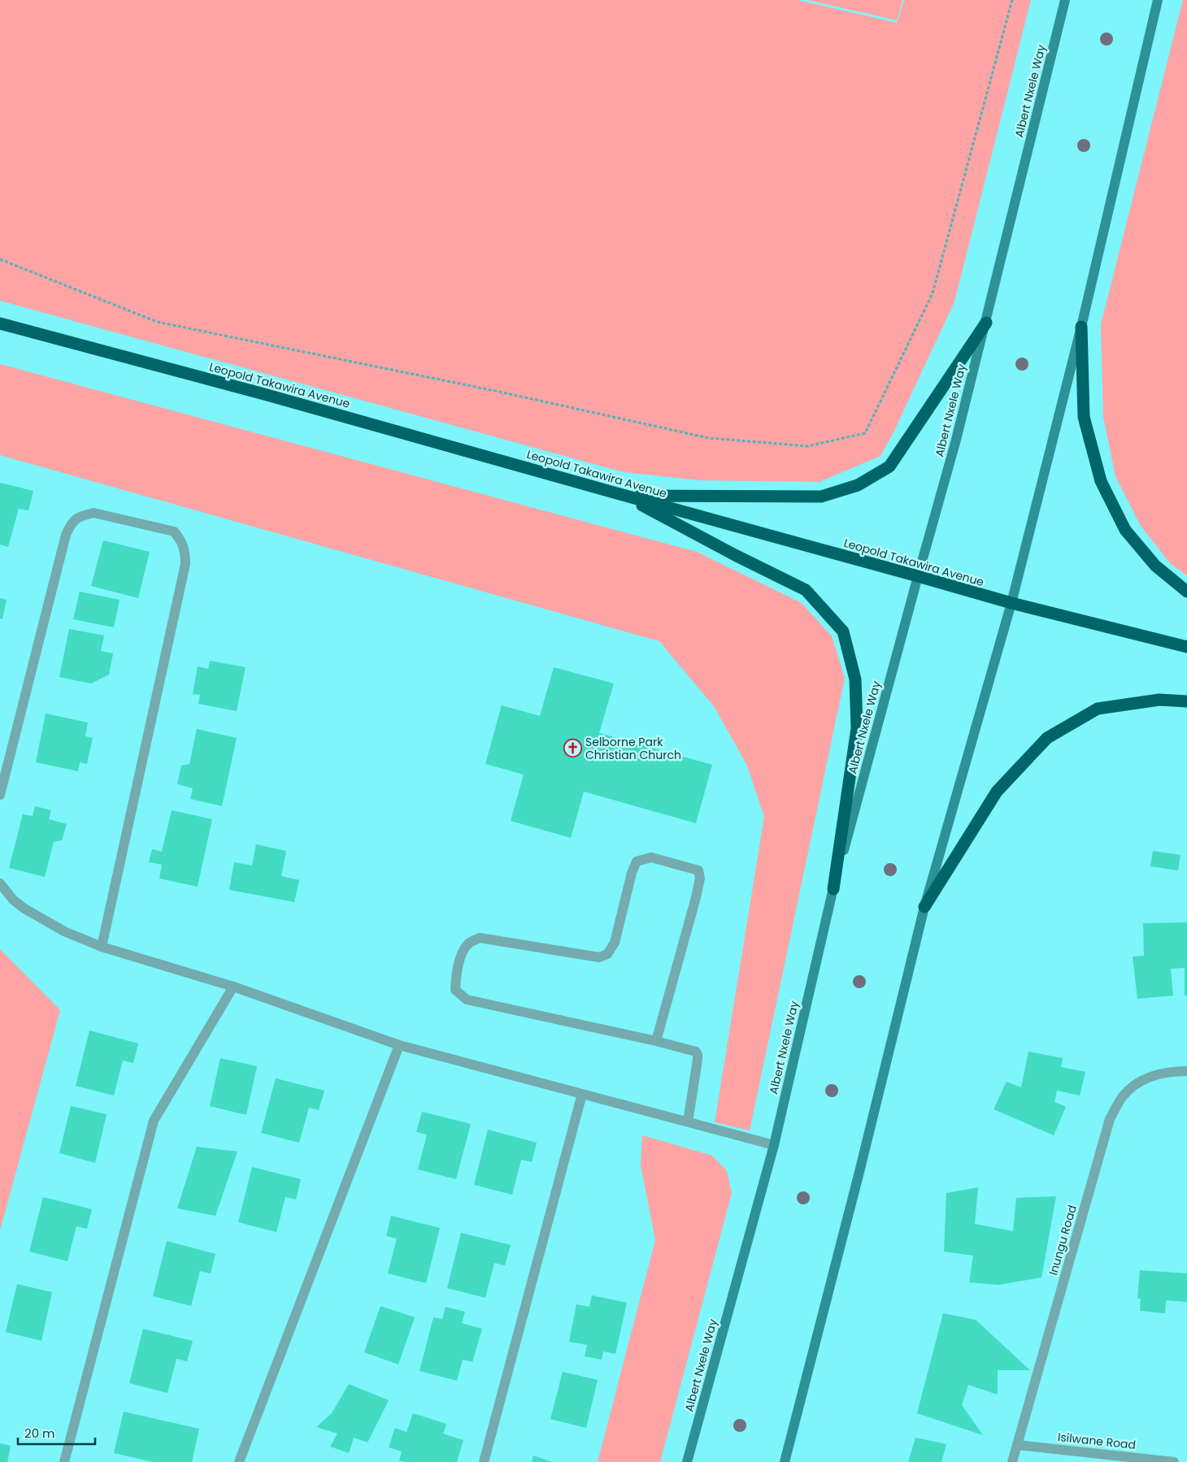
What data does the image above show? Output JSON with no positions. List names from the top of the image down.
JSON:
{
  "streets": {
    "highway": ["Leopold Takawira Avenue"],
    "main road": ["Albert Nxele Way"],
    "street": ["Inungu Road", "Isilwane Road"]
  },
  "crossings": [
    ["Albert Nxele Way", "Leopold Takawira Avenue"],
    ["Inungu Road", "Isilwane Road"]
  ],
  "places": {
    "church": ["Selborne Park Christian Church"]
  },
  "scale_bar": "20 m"
}
